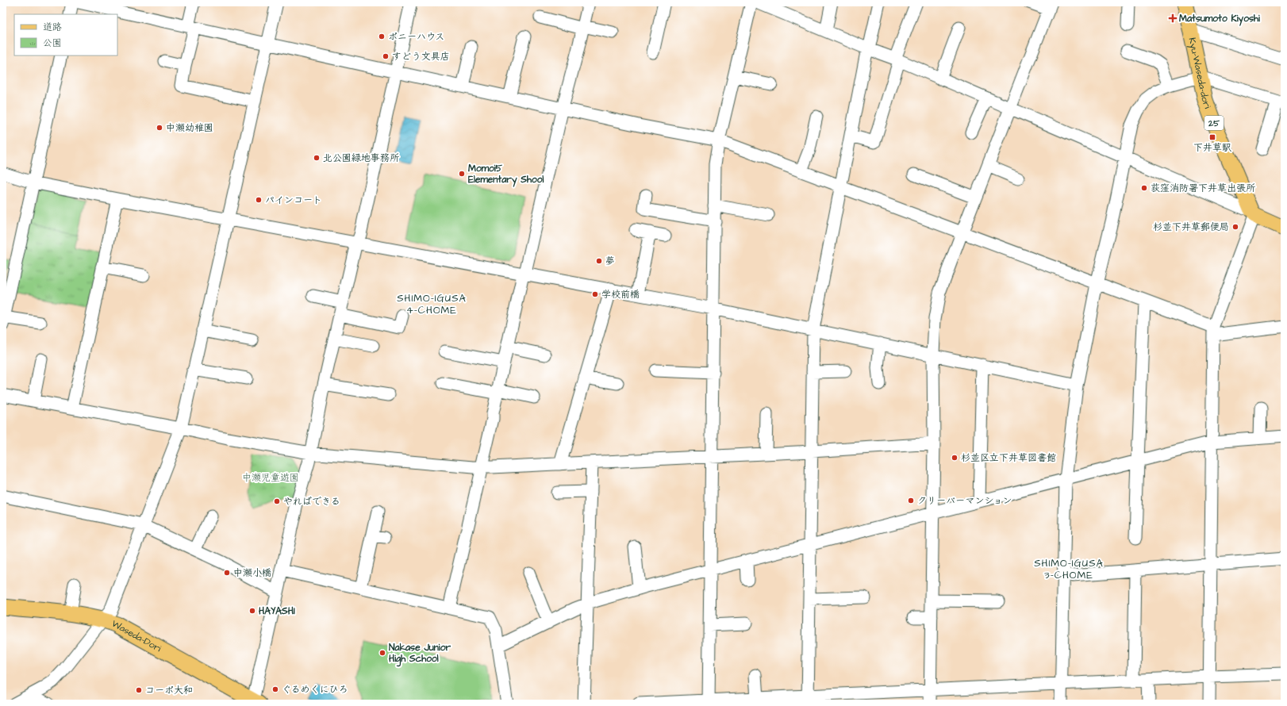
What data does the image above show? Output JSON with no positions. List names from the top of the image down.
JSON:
{
  "streets": {
    "main road": ["Kyu-Waseda-dori", "25", "Waseda-Dori"]
  },
  "districts": ["SHIMO-IGUSA 4-CHOME", "SHIMO-IGUSA 3-CHOME"],
  "parks": ["中瀬児童遊園"],
  "places": {
    "health": ["Matsumoto Kiyoshi"],
    "other": [
      "ポニーハウス",
      "すどう文具店",
      "中瀬幼稚園",
      "北公園緑地事務所",
      "Momoi5 Elementary Shool",
      "荻窪消防署下井草出張所",
      "パインコート",
      "杉並下井草郵便局",
      "夢",
      "学校前橋",
      "杉並区立下井草図書館",
      "クリーバーマンション",
      "やればできる",
      "中瀬小橋",
      "HAYASHI",
      "Nakase Junior High School",
      "ぐるめくにひろ",
      "コーポ大和"
    ],
    "transit": ["下井草駅"]
  },
  "legend": ["道路", "公園"]
}
